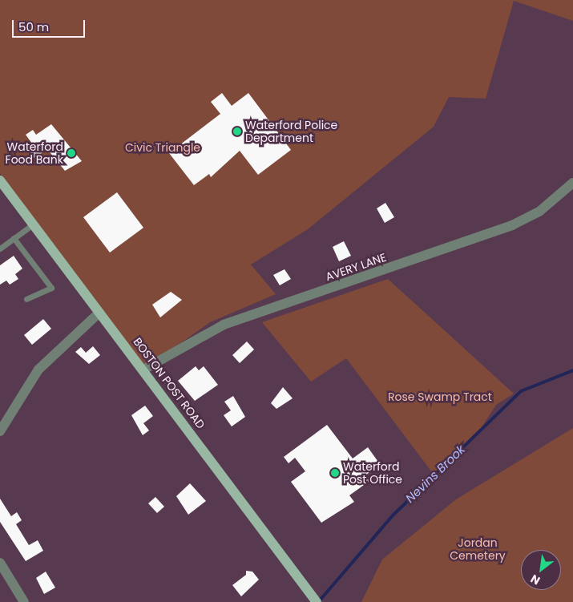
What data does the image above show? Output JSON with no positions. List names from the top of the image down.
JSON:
{
  "streets": {
    "main road": ["BOSTON POST ROAD"],
    "street": ["AVERY LANE"]
  },
  "crossings": [
    ["AVERY LANE", "BOSTON POST ROAD"]
  ],
  "water": ["Nevins Brook"],
  "parks": ["Civic Triangle", "Rose Swamp Tract", "Jordan Cemetery"],
  "places": ["Waterford Police Department", "Waterford Food Bank", "Waterford Post Office"],
  "scale_bar": "50 m",
  "north": "bottom left"
}
